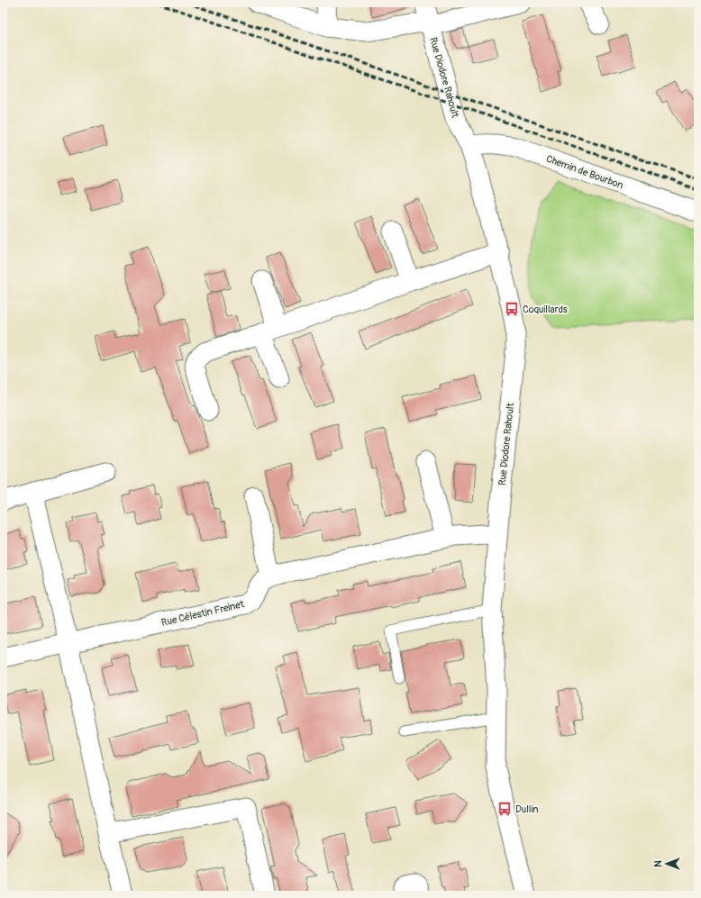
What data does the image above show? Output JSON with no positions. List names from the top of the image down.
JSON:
{
  "streets": {
    "street": ["Rue Diodore Rahoult", "Chemin de Bourbon", "Rue Célestin Freinet"]
  },
  "crossings": [
    ["Rue Diodore Rahoult", "Chemin de Bourbon"]
  ],
  "places": {
    "bus stop": ["Coquillards", "Dullin"]
  },
  "north": "left"
}
